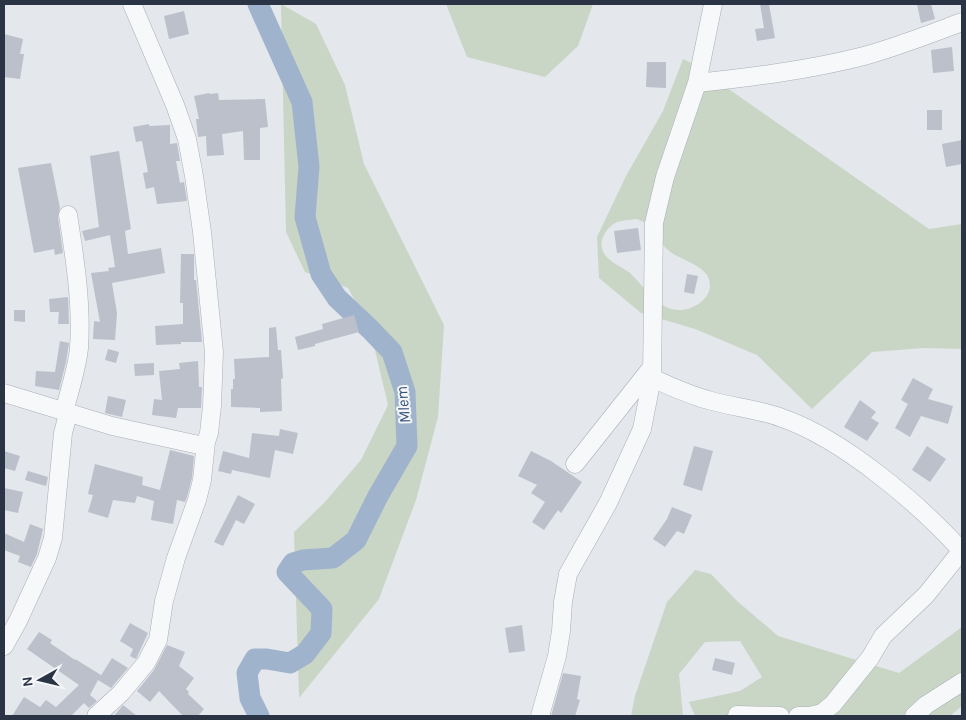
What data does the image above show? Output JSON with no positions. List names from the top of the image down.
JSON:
{
  "water": ["Mlem"],
  "north": "left"
}
